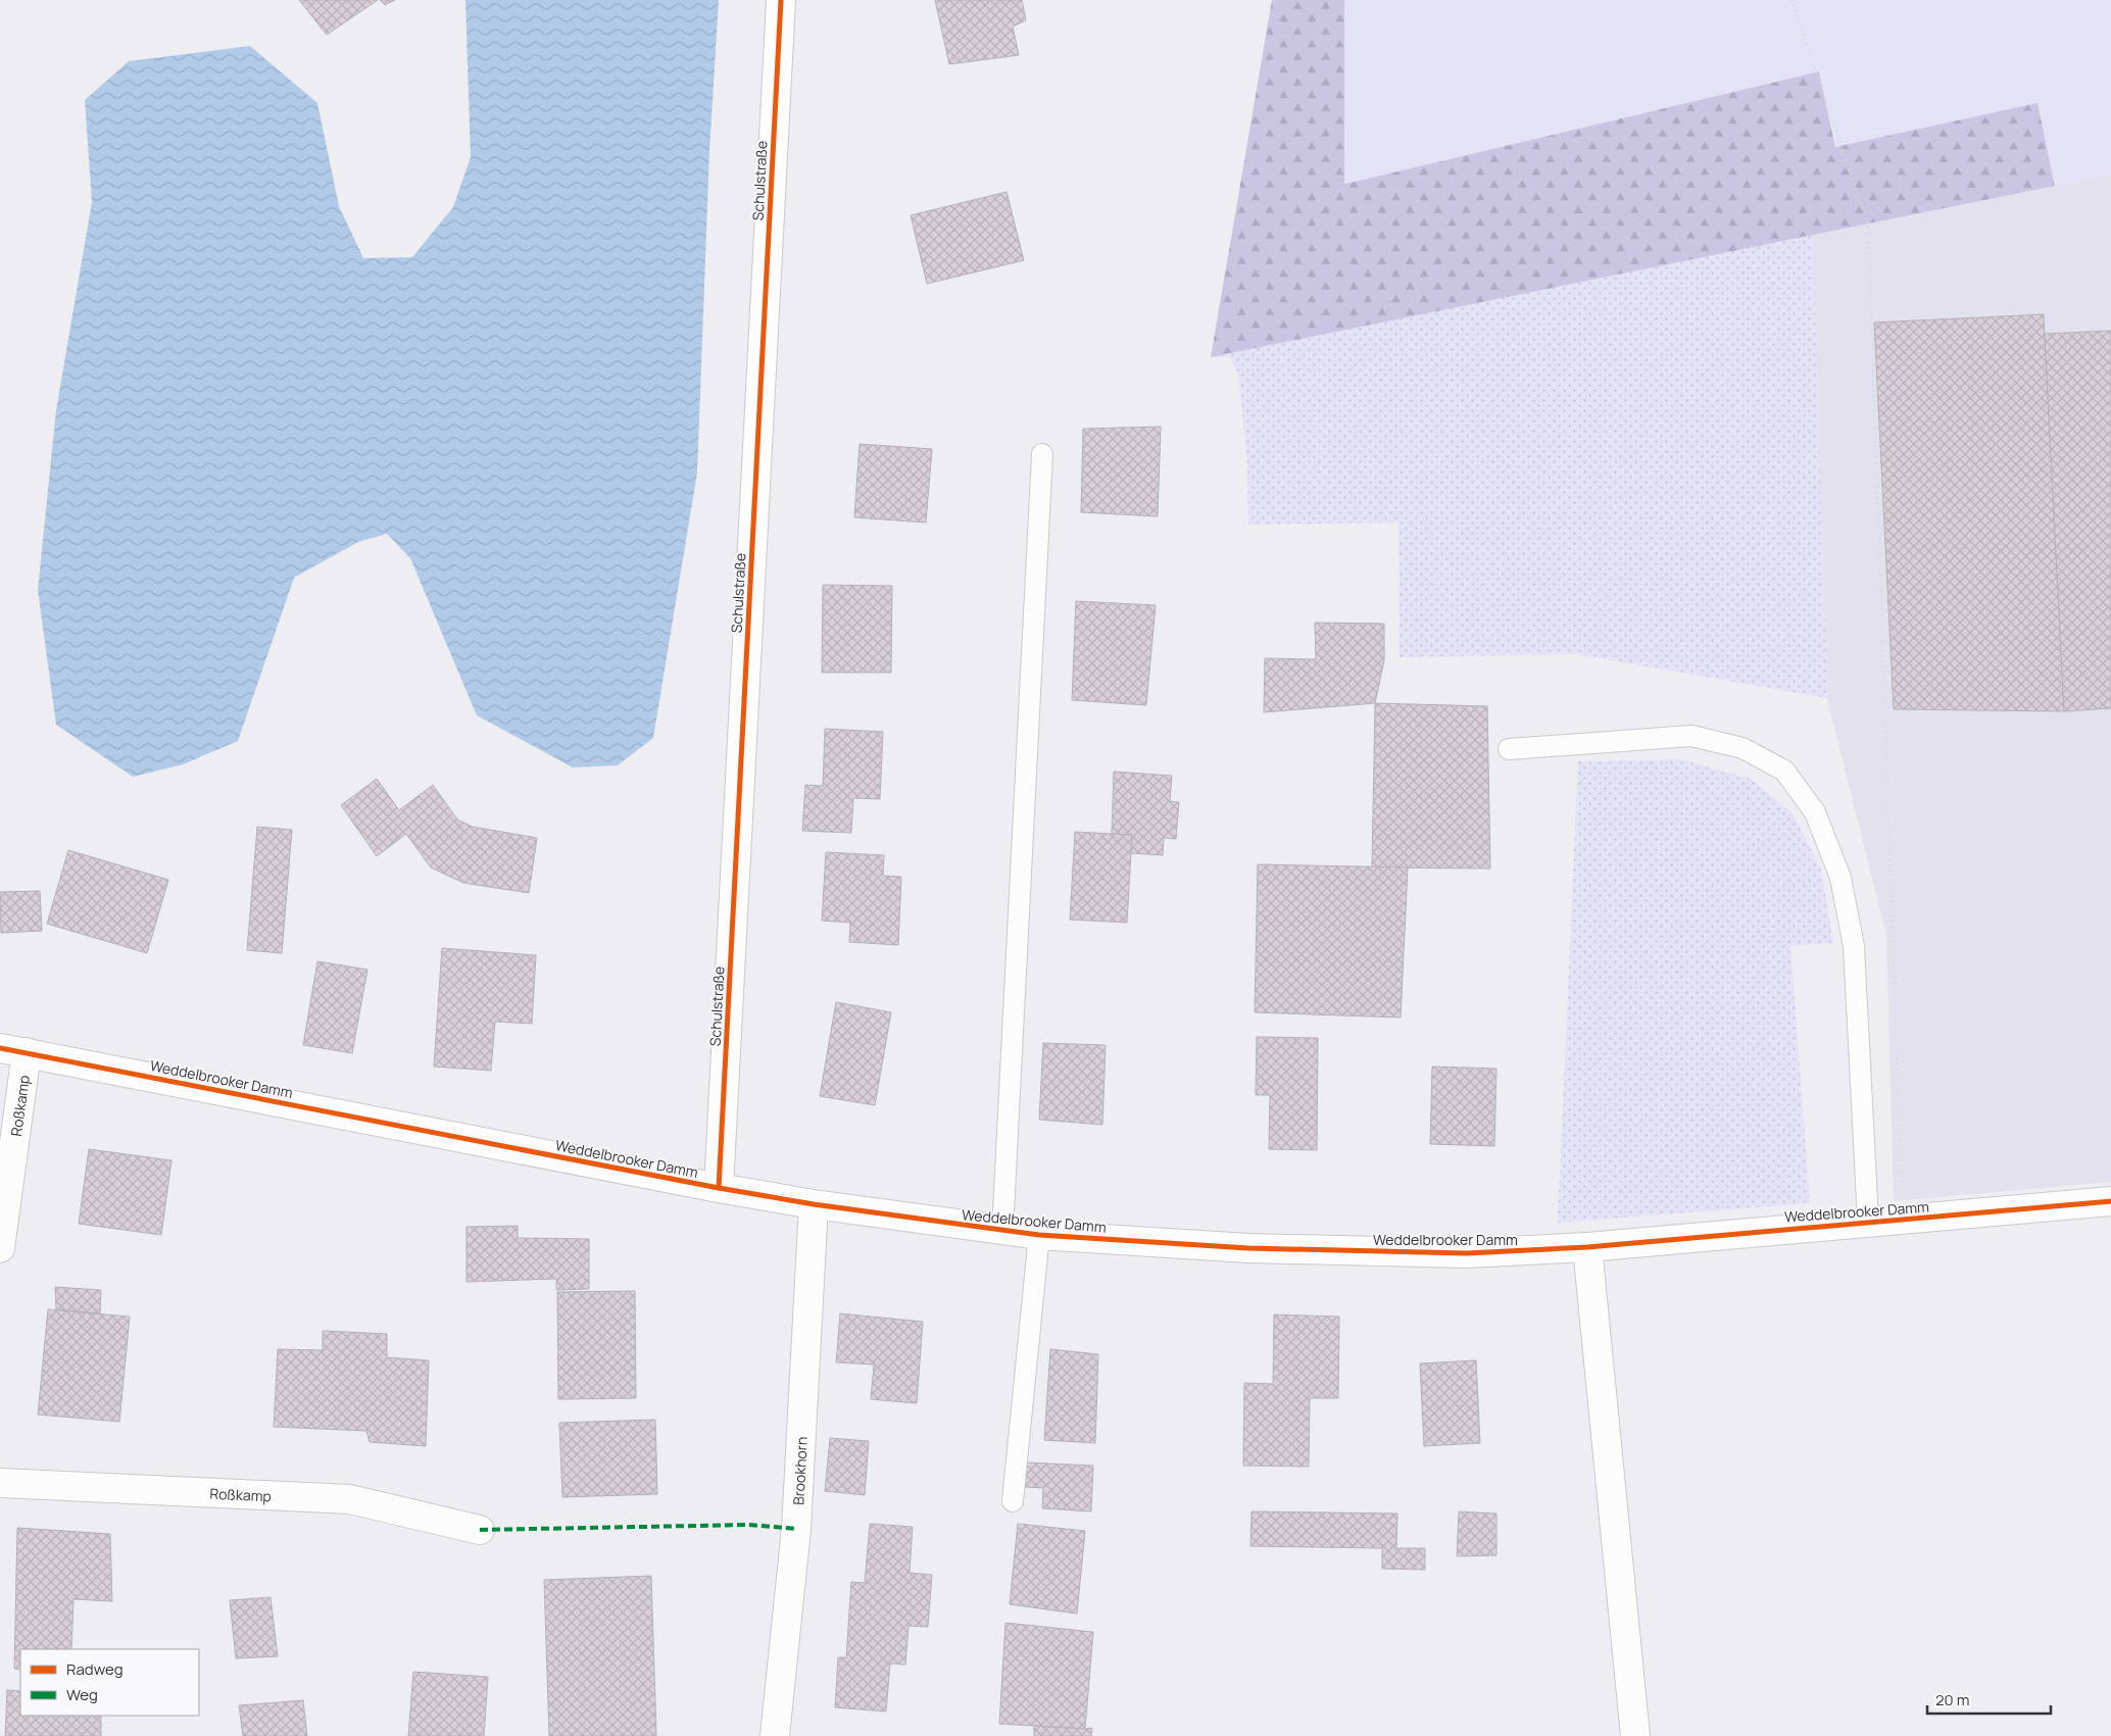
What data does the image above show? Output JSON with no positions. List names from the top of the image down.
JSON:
{
  "streets": {
    "street": [
      "Schulstraße",
      "Weddelbrooker Damm",
      "Roßkamp",
      "Brookhorn"
    ]
  },
  "crossings": [
    ["Schulstraße", "Weddelbrooker Damm"],
    ["Weddelbrooker Damm", "Roßkamp"],
    ["Weddelbrooker Damm", "Brookhorn"]
  ],
  "legend": ["Radweg", "Weg"],
  "scale_bar": "20 m"
}
